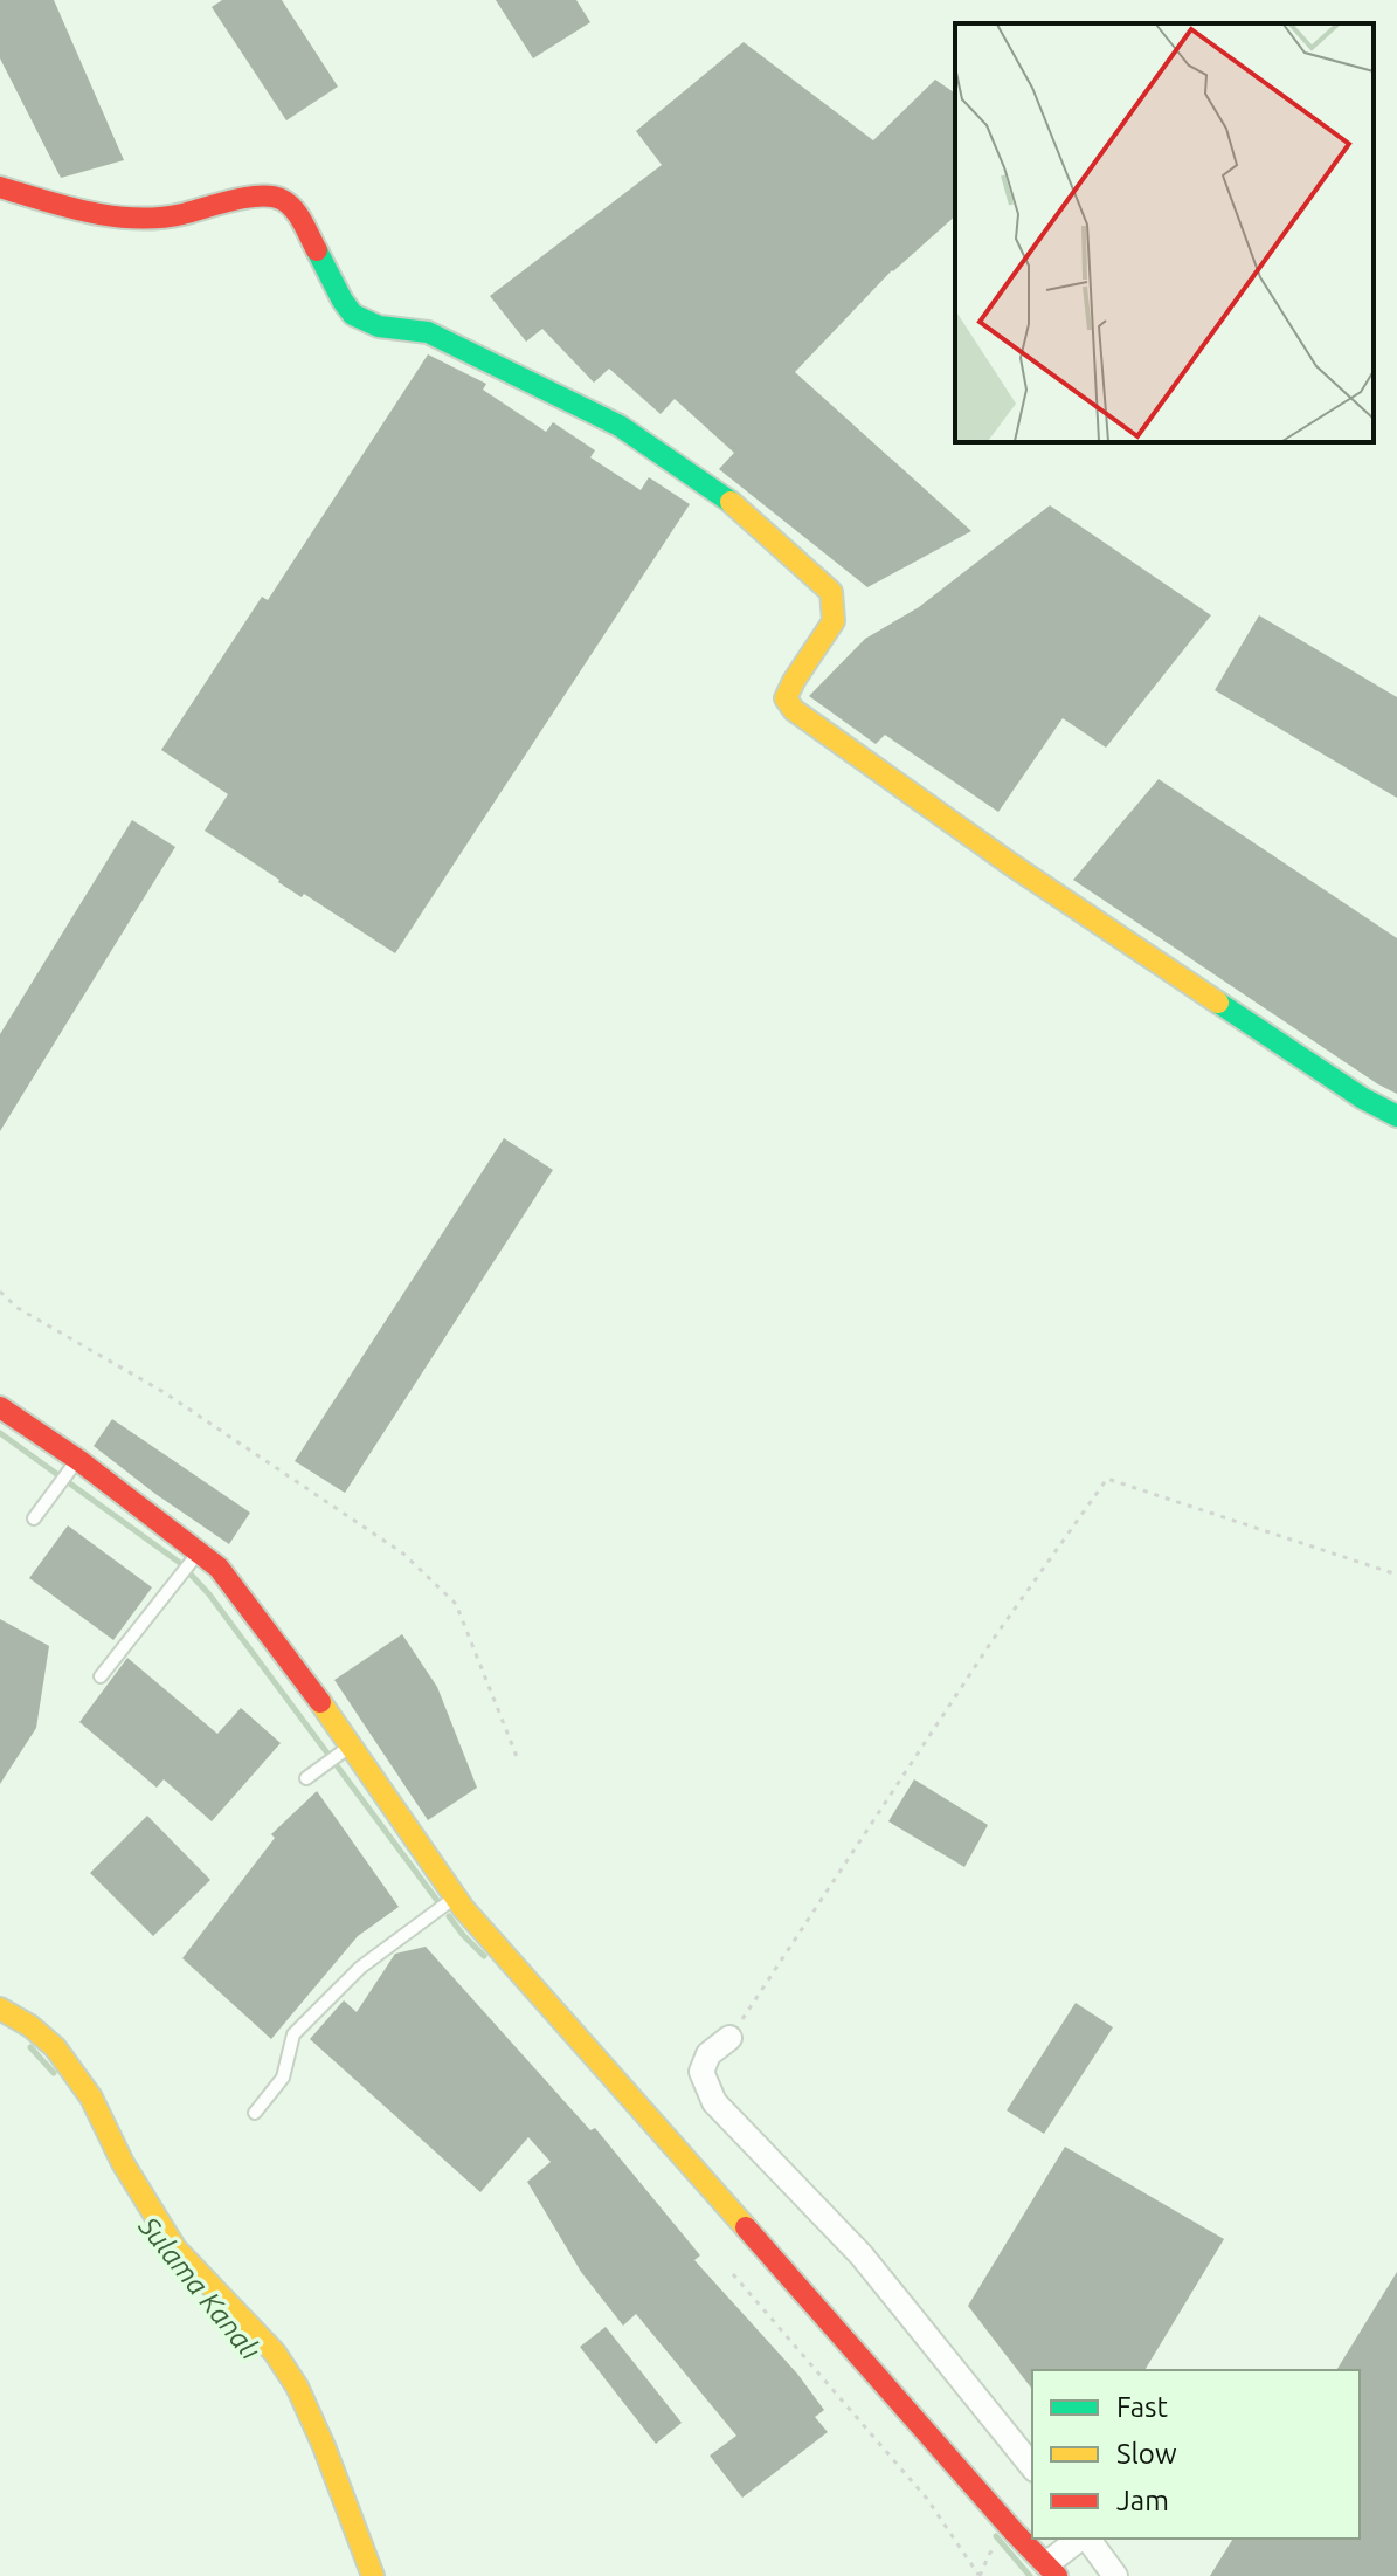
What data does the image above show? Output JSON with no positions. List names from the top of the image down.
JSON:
{
  "water": ["Sulama Kanalı"],
  "legend": ["Fast", "Slow", "Jam"]
}
